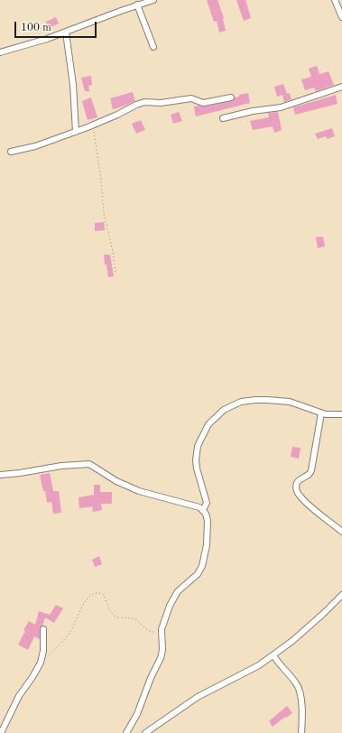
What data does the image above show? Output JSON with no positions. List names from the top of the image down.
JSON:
{
  "scale_bar": "100 m"
}
